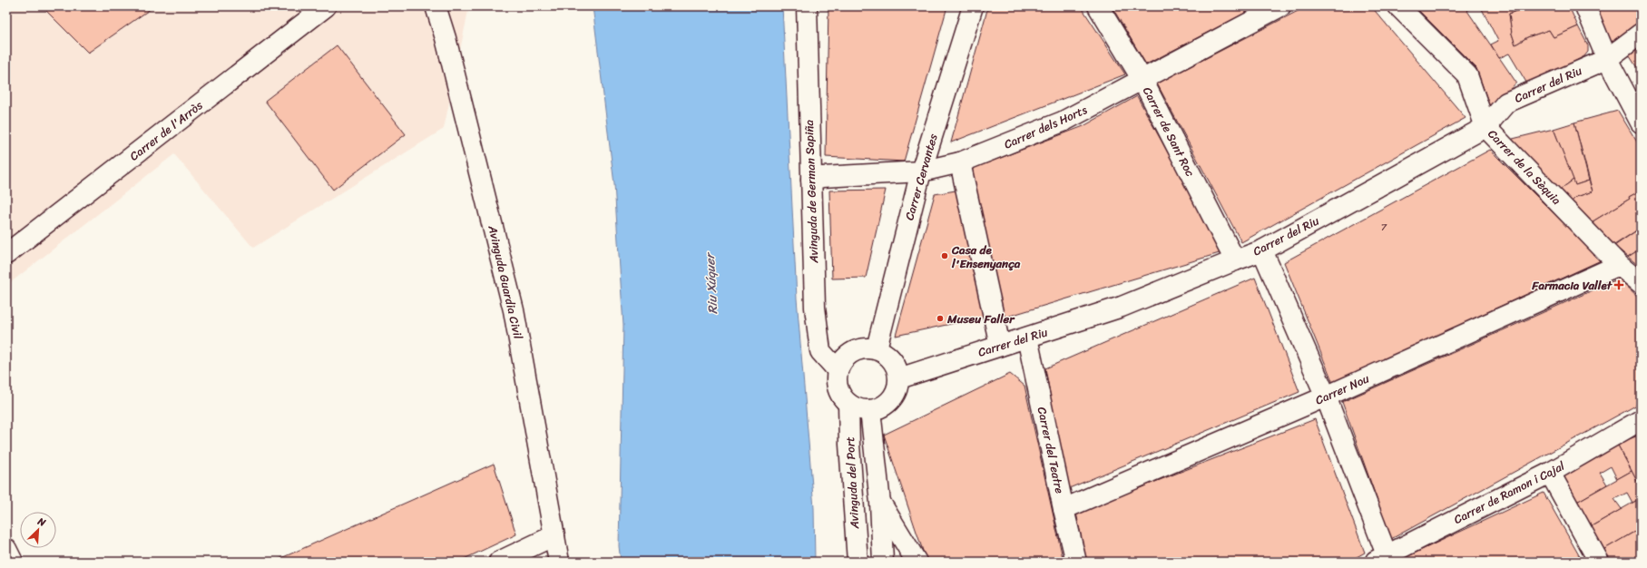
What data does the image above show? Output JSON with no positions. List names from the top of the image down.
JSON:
{
  "streets": {
    "street": [
      "Carrer del Riu",
      "Carrer dels Horts",
      "Carrer de l'Arròs",
      "Carrer de Sant Roc",
      "Carrer de la Sèquia",
      "Carrer Cervantes",
      "Avinguda de German Sapiña",
      "Avinguda Guardia Civil",
      "Carrer Nou",
      "Carrer del Teatre",
      "Avinguda del Port",
      "Carrer de Ramon i Cajal"
    ]
  },
  "crossings": [
    ["Carrer del Riu", "Carrer de Sant Roc"],
    ["Carrer del Riu", "Carrer de la Sèquia"],
    ["Carrer del Riu", "Carrer Cervantes"],
    ["Carrer del Riu", "Avinguda de German Sapiña"],
    ["Carrer del Riu", "Carrer del Teatre"],
    ["Carrer del Riu", "Avinguda del Port"],
    ["Carrer dels Horts", "Carrer de Sant Roc"],
    ["Carrer dels Horts", "Carrer Cervantes"],
    ["Carrer dels Horts", "Avinguda de German Sapiña"],
    ["Carrer de la Sèquia", "Carrer Nou"],
    ["Carrer Cervantes", "Avinguda de German Sapiña"],
    ["Carrer Cervantes", "Avinguda del Port"],
    ["Avinguda de German Sapiña", "Avinguda del Port"],
    ["Carrer Nou", "Carrer del Teatre"]
  ],
  "water": ["Riu Xúquer"],
  "places": {
    "other": ["Casa de l'Ensenyança", "Museu Faller"],
    "health": ["Farmacia Vallet"]
  },
  "house_numbers": ["7"],
  "north": "top right"
}
